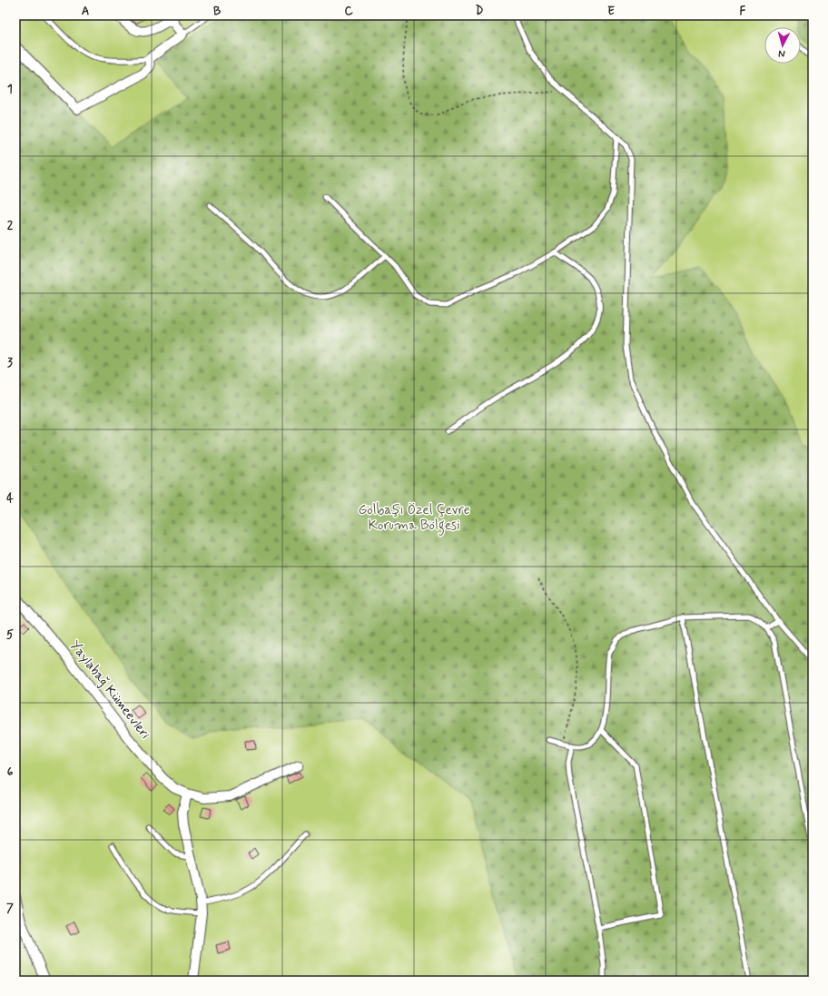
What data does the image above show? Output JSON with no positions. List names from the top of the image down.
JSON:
{
  "streets": {
    "street": ["Yaylabağ Kümeevleri"]
  },
  "parks": ["Gölbaşı Özel Çevre Koruma Bölgesi"],
  "north": "bottom",
  "grid": {
    "columns": [
      "A",
      "B",
      "C",
      "D",
      "E",
      "F"
    ],
    "rows": [
      "1",
      "2",
      "3",
      "4",
      "5",
      "6",
      "7"
    ]
  }
}
